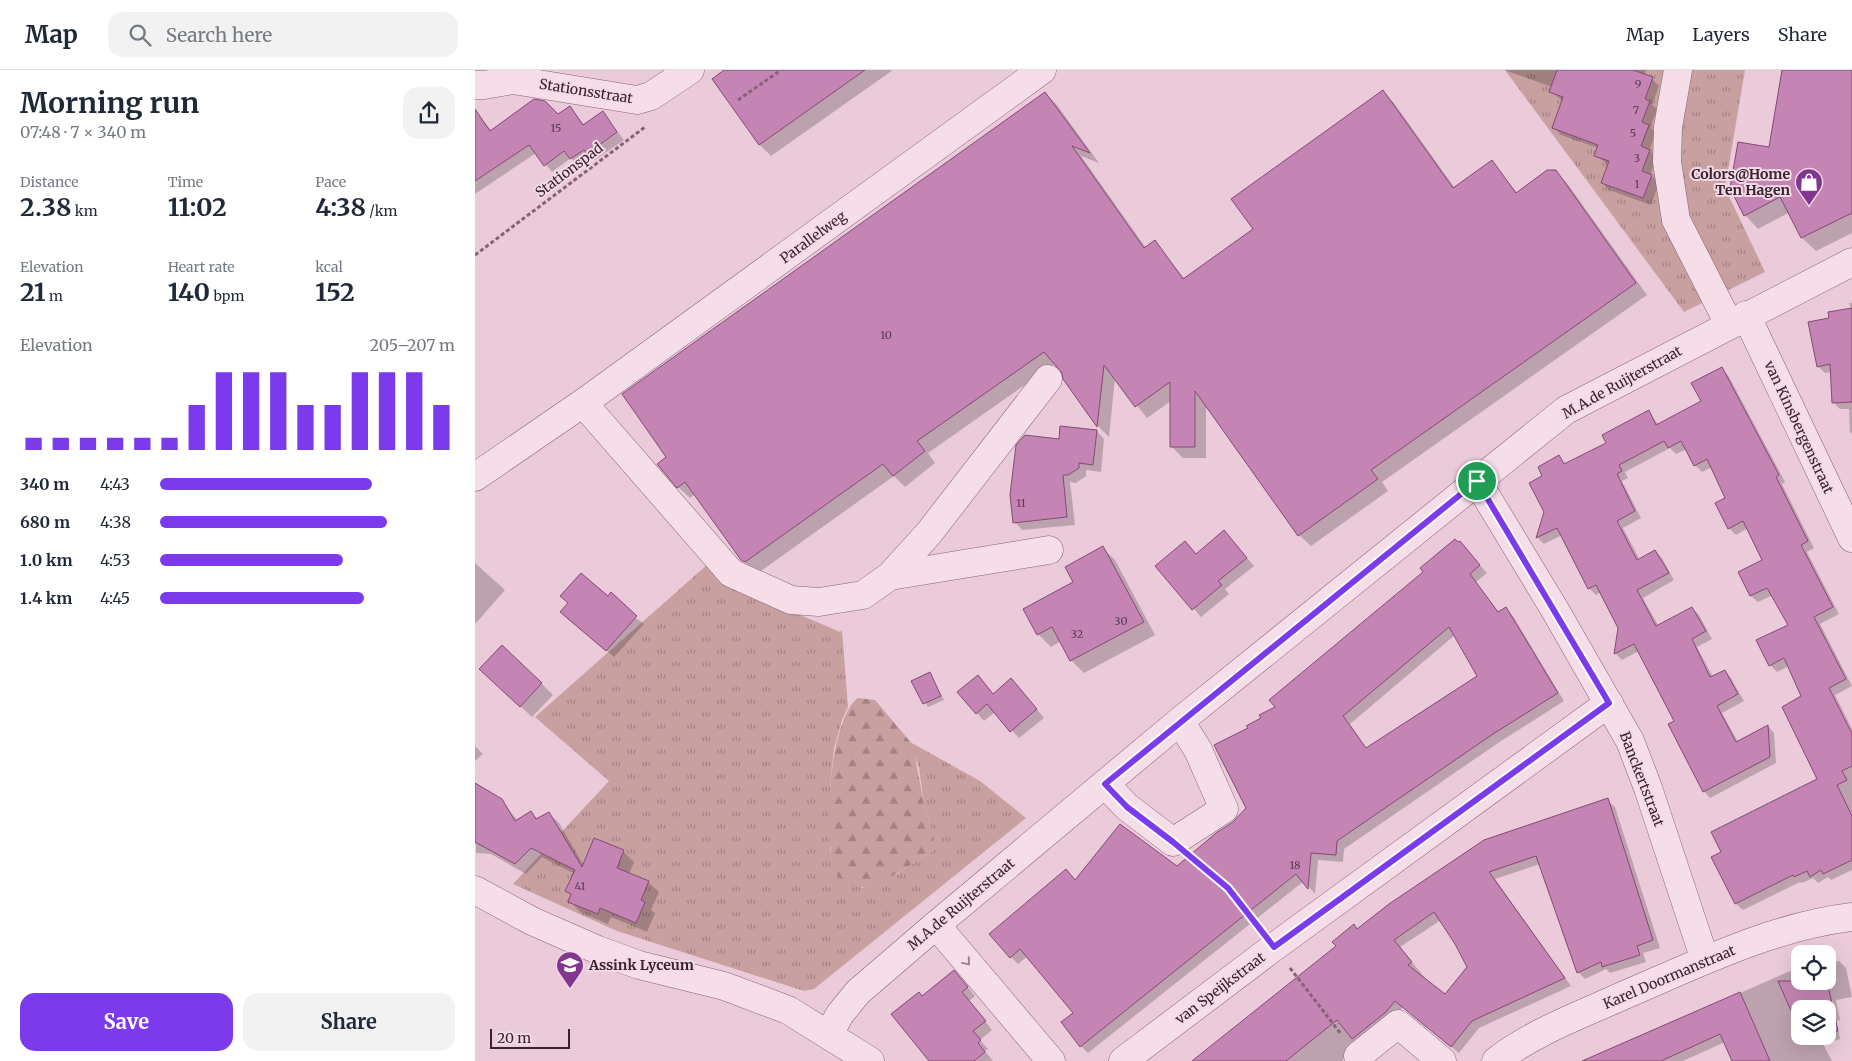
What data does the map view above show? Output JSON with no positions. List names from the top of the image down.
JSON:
{
  "streets": {
    "street": [
      "Stationsstraat",
      "Parallelweg",
      "M.A.de Ruijterstraat",
      "van Kinsbergenstraat",
      "Banckertstraat",
      "Karel Doormanstraat",
      "van Speijkstraat"
    ],
    "path": ["Stationspad"]
  },
  "crossings": [
    ["Stationsstraat", "Stationspad"],
    ["M.A.de Ruijterstraat", "van Kinsbergenstraat"],
    ["M.A.de Ruijterstraat", "Banckertstraat"],
    ["Banckertstraat", "Karel Doormanstraat"],
    ["Banckertstraat", "van Speijkstraat"]
  ],
  "places": {
    "shop": ["Colors@Home Ten Hagen"],
    "school or university": ["Assink Lyceum"]
  },
  "house_numbers": [
    "9",
    "7",
    "15",
    "5",
    "3",
    "1",
    "10",
    "11",
    "30",
    "32",
    "18",
    "41"
  ],
  "scale_bar": "20 m",
  "page": {
    "header": "Map",
    "search": "Search here",
    "nav": ["Map", "Layers", "Share"],
    "heading": ["Morning run", "07:48 · 7 × 340 m"],
    "stats": [
      ["Distance", "2.38 km"],
      ["Time", "11:02"],
      ["Pace", "4:38 /km"],
      ["Elevation", "21 m"],
      ["Heart rate", "140 bpm"],
      ["kcal", "152"]
    ],
    "chart": ["Elevation", "205–207 m"],
    "list": [
      {
        "name": "340 m",
        "note": "4:43"
      },
      {
        "name": "680 m",
        "note": "4:38"
      },
      {
        "name": "1.0 km",
        "note": "4:53"
      },
      {
        "name": "1.4 km",
        "note": "4:45"
      }
    ],
    "buttons": ["Save", "Share"],
    "scale": "20 m"
  }
}
